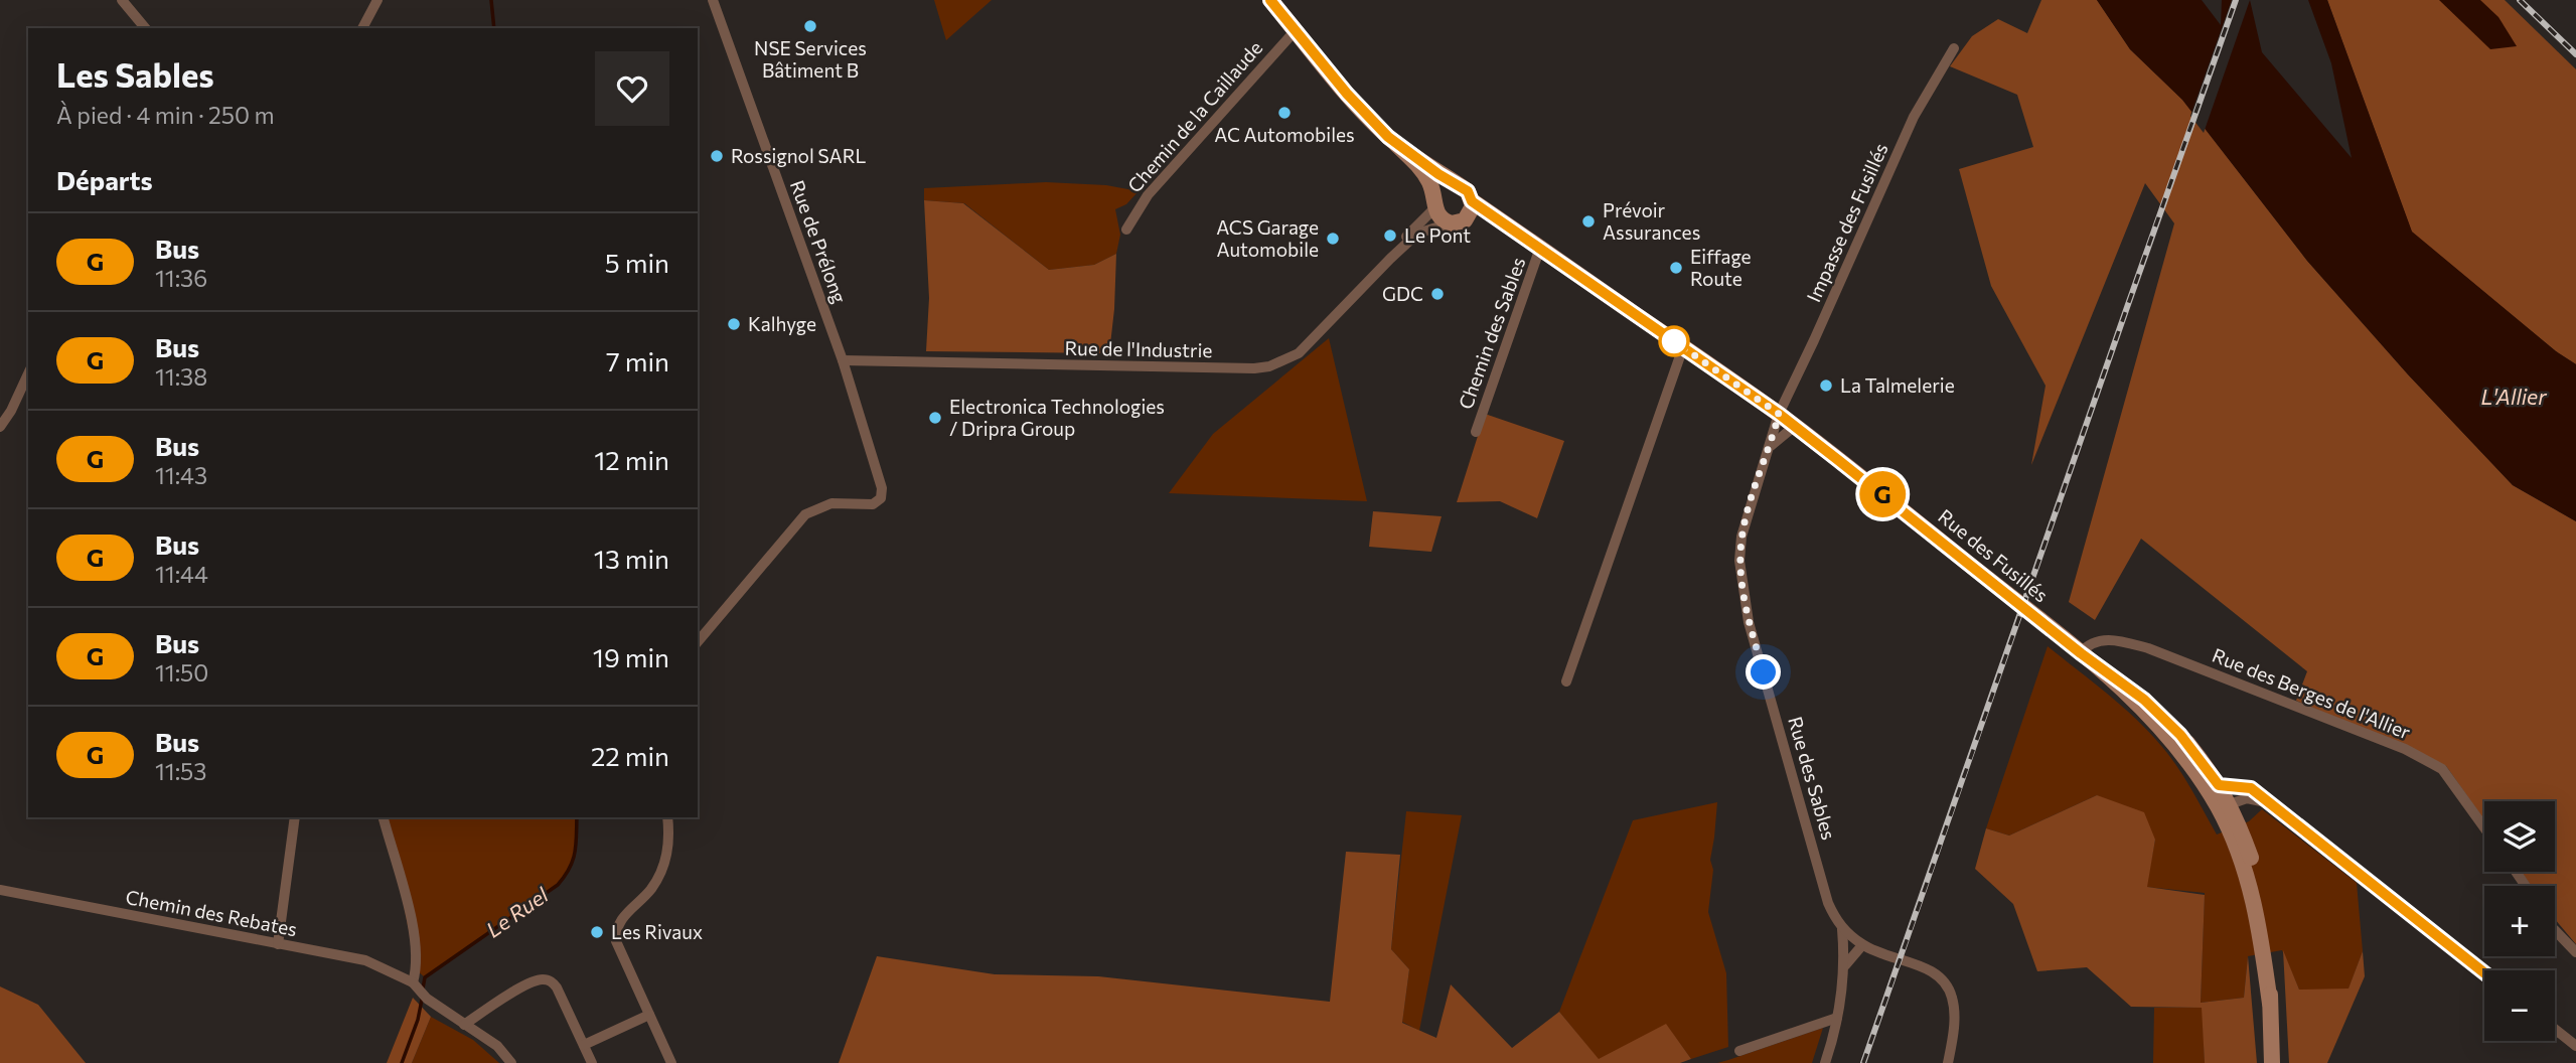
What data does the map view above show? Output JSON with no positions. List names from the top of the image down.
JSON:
{
  "streets": {
    "main road": ["Rue des Fusillés"],
    "street": [
      "Chemin de la Caillaude",
      "Impasse des Fusillés",
      "Rue de Prélong",
      "Chemin des Sables",
      "Rue de l'Industrie",
      "Rue des Berges de l'Allier",
      "Rue des Sables",
      "Chemin des Rebates"
    ]
  },
  "crossings": [
    ["Impasse des Fusillés", "Rue des Fusillés"],
    ["Impasse des Fusillés", "Rue des Sables"],
    ["Rue de Prélong", "Rue de l'Industrie"],
    ["Chemin des Sables", "Rue des Fusillés"],
    ["Rue des Fusillés", "Rue des Berges de l'Allier"],
    ["Rue des Fusillés", "Rue des Sables"]
  ],
  "water": ["L'Allier", "Le Ruel"],
  "places": [
    "NSE Services Bâtiment B",
    "AC Automobiles",
    "Rossignol SARL",
    "Prévoir Assurances",
    "Le Pont",
    "ACS Garage Automobile",
    "Eiffage Route",
    "GDC",
    "Kalhyge",
    "La Talmelerie",
    "Electronica Technologies / Dripra Group",
    "Les Rivaux"
  ],
  "lines": ["bus line G"],
  "page": {
    "on_map": "G",
    "heading": [
      ["Les Sables", "À pied · 4 min · 250 m"],
      "Départs"
    ],
    "list": [
      {
        "mark": "G",
        "name": "Bus",
        "note": "11:36",
        "value": "5 min"
      },
      {
        "mark": "G",
        "name": "Bus",
        "note": "11:38",
        "value": "7 min"
      },
      {
        "mark": "G",
        "name": "Bus",
        "note": "11:43",
        "value": "12 min"
      },
      {
        "mark": "G",
        "name": "Bus",
        "note": "11:44",
        "value": "13 min"
      },
      {
        "mark": "G",
        "name": "Bus",
        "note": "11:50",
        "value": "19 min"
      },
      {
        "mark": "G",
        "name": "Bus",
        "note": "11:53",
        "value": "22 min"
      }
    ],
    "map_buttons": ["+", "−"]
  }
}
